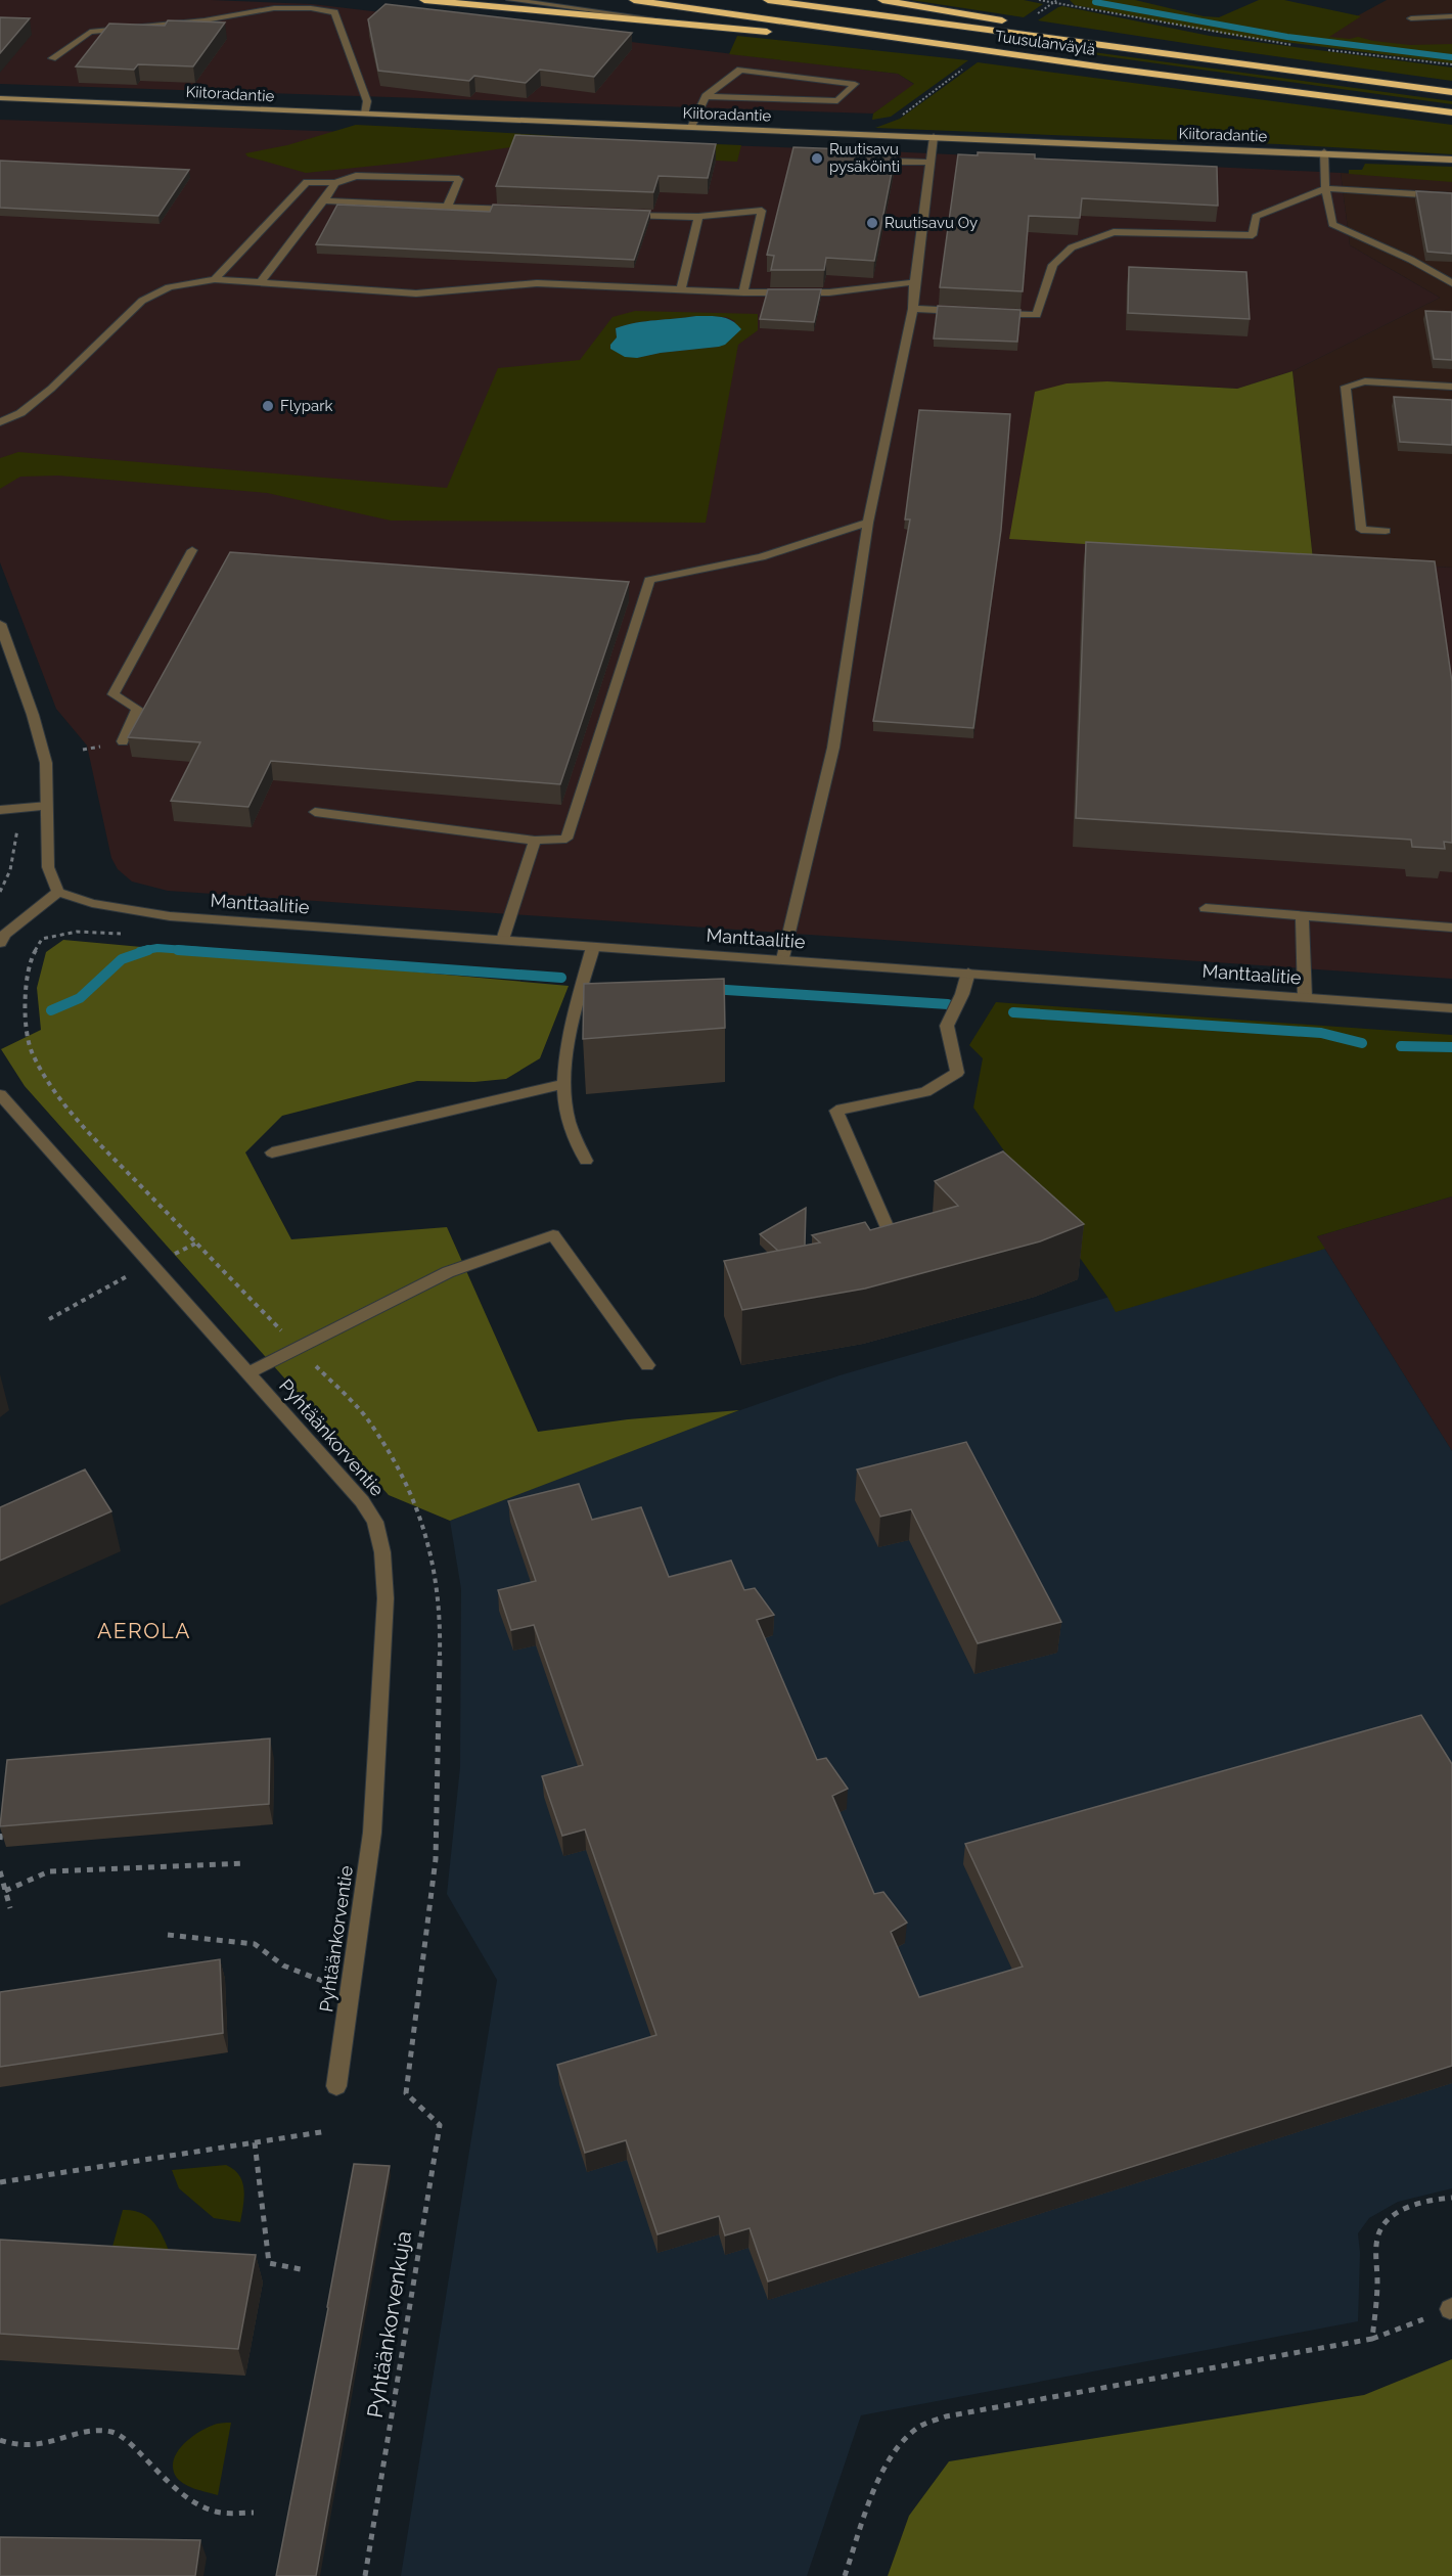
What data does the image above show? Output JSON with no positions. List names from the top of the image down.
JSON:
{
  "streets": {
    "highway": ["Tuusulanväylä"],
    "main road": ["Kiitoradantie"],
    "street": ["Manttaalitie", "Pyhtäänkorventie"],
    "path": ["Pyhtäänkorvenkuja"]
  },
  "districts": ["AEROLA"],
  "places": ["Ruutisavu pysäköinti", "Ruutisavu Oy", "Flypark"]
}
